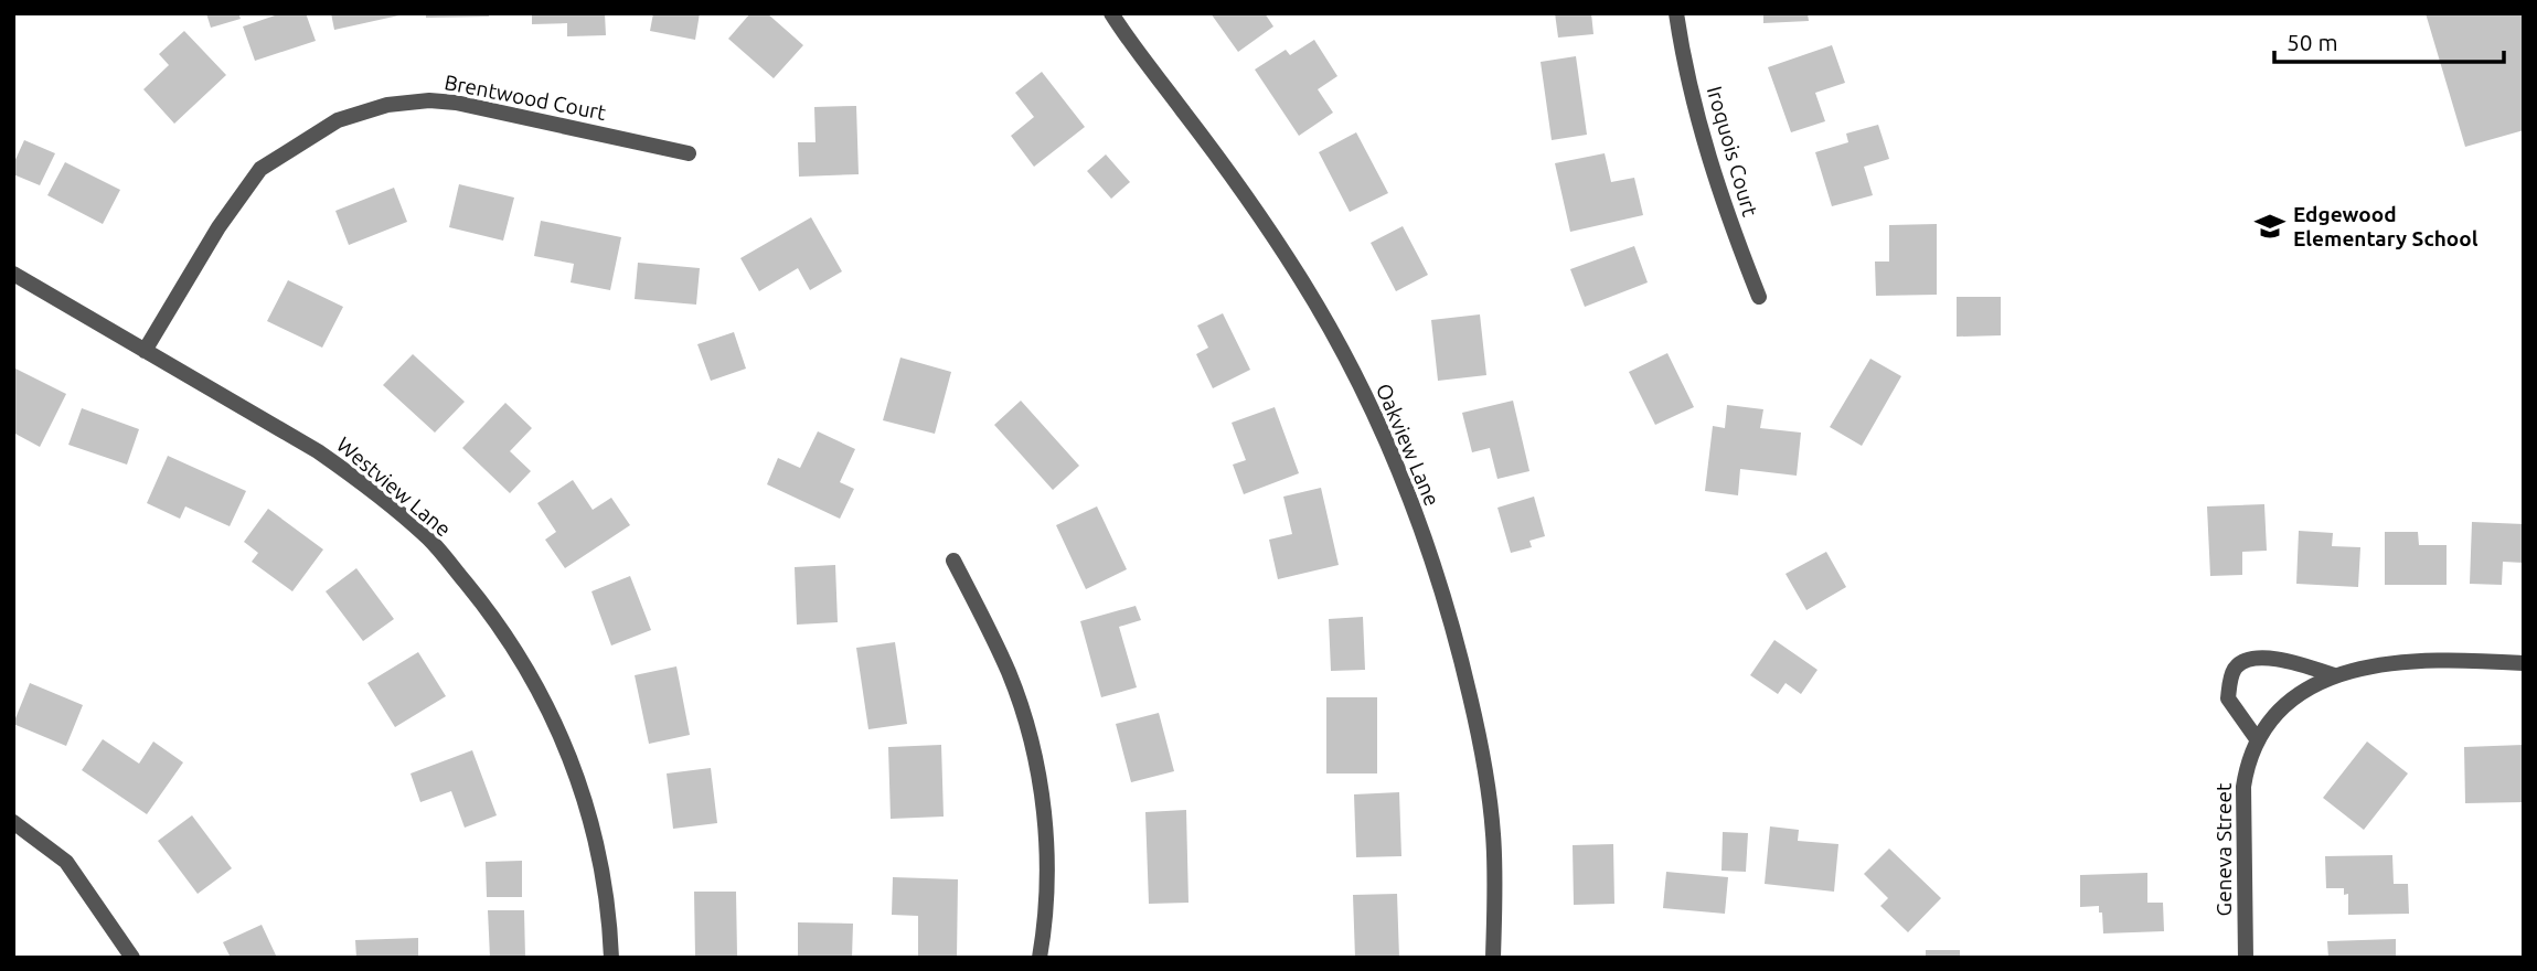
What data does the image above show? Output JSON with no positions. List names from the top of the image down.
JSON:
{
  "streets": {
    "street": [
      "Brentwood Court",
      "Iroquois Court",
      "Oakview Lane",
      "Westview Lane",
      "Geneva Street"
    ]
  },
  "crossings": [
    ["Brentwood Court", "Westview Lane"]
  ],
  "places": {
    "school or university": ["Edgewood Elementary School"]
  },
  "scale_bar": "50 m"
}
